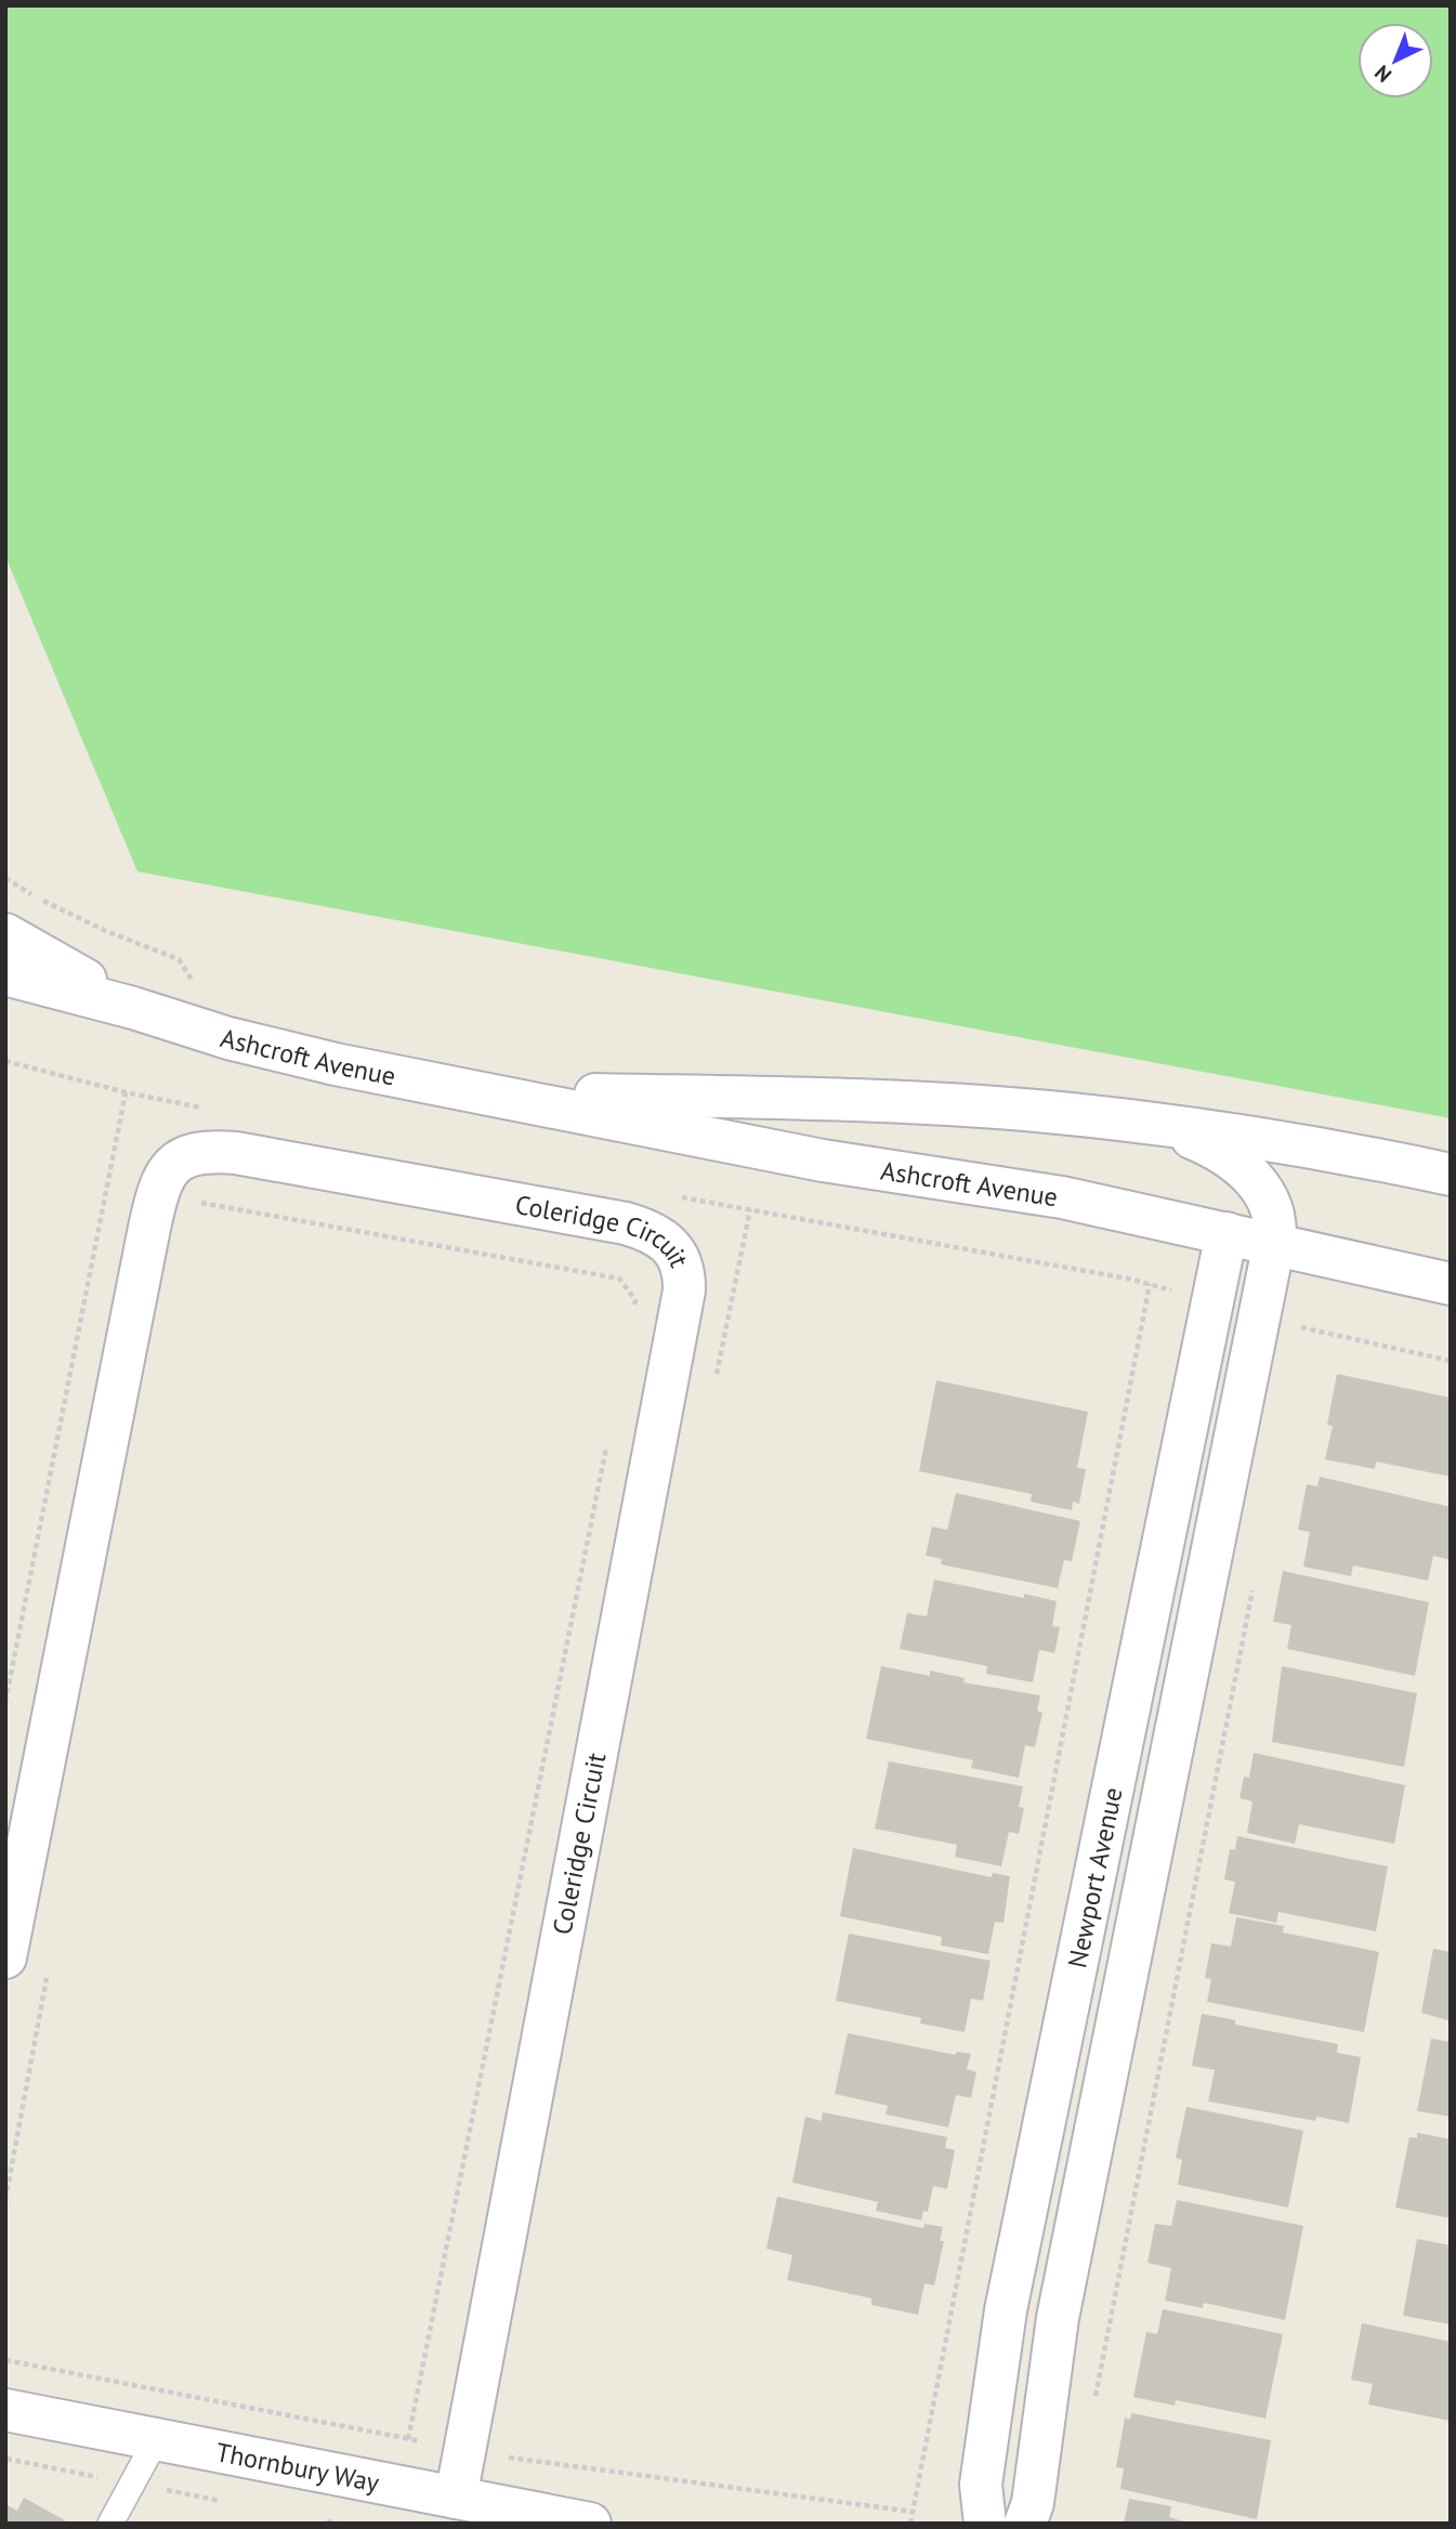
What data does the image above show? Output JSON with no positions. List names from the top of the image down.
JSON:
{
  "streets": {
    "street": [
      "Ashcroft Avenue",
      "Coleridge Circuit",
      "Newport Avenue",
      "Thornbury Way"
    ]
  },
  "crossings": [
    ["Ashcroft Avenue", "Newport Avenue"],
    ["Coleridge Circuit", "Thornbury Way"]
  ],
  "north": "bottom left"
}
